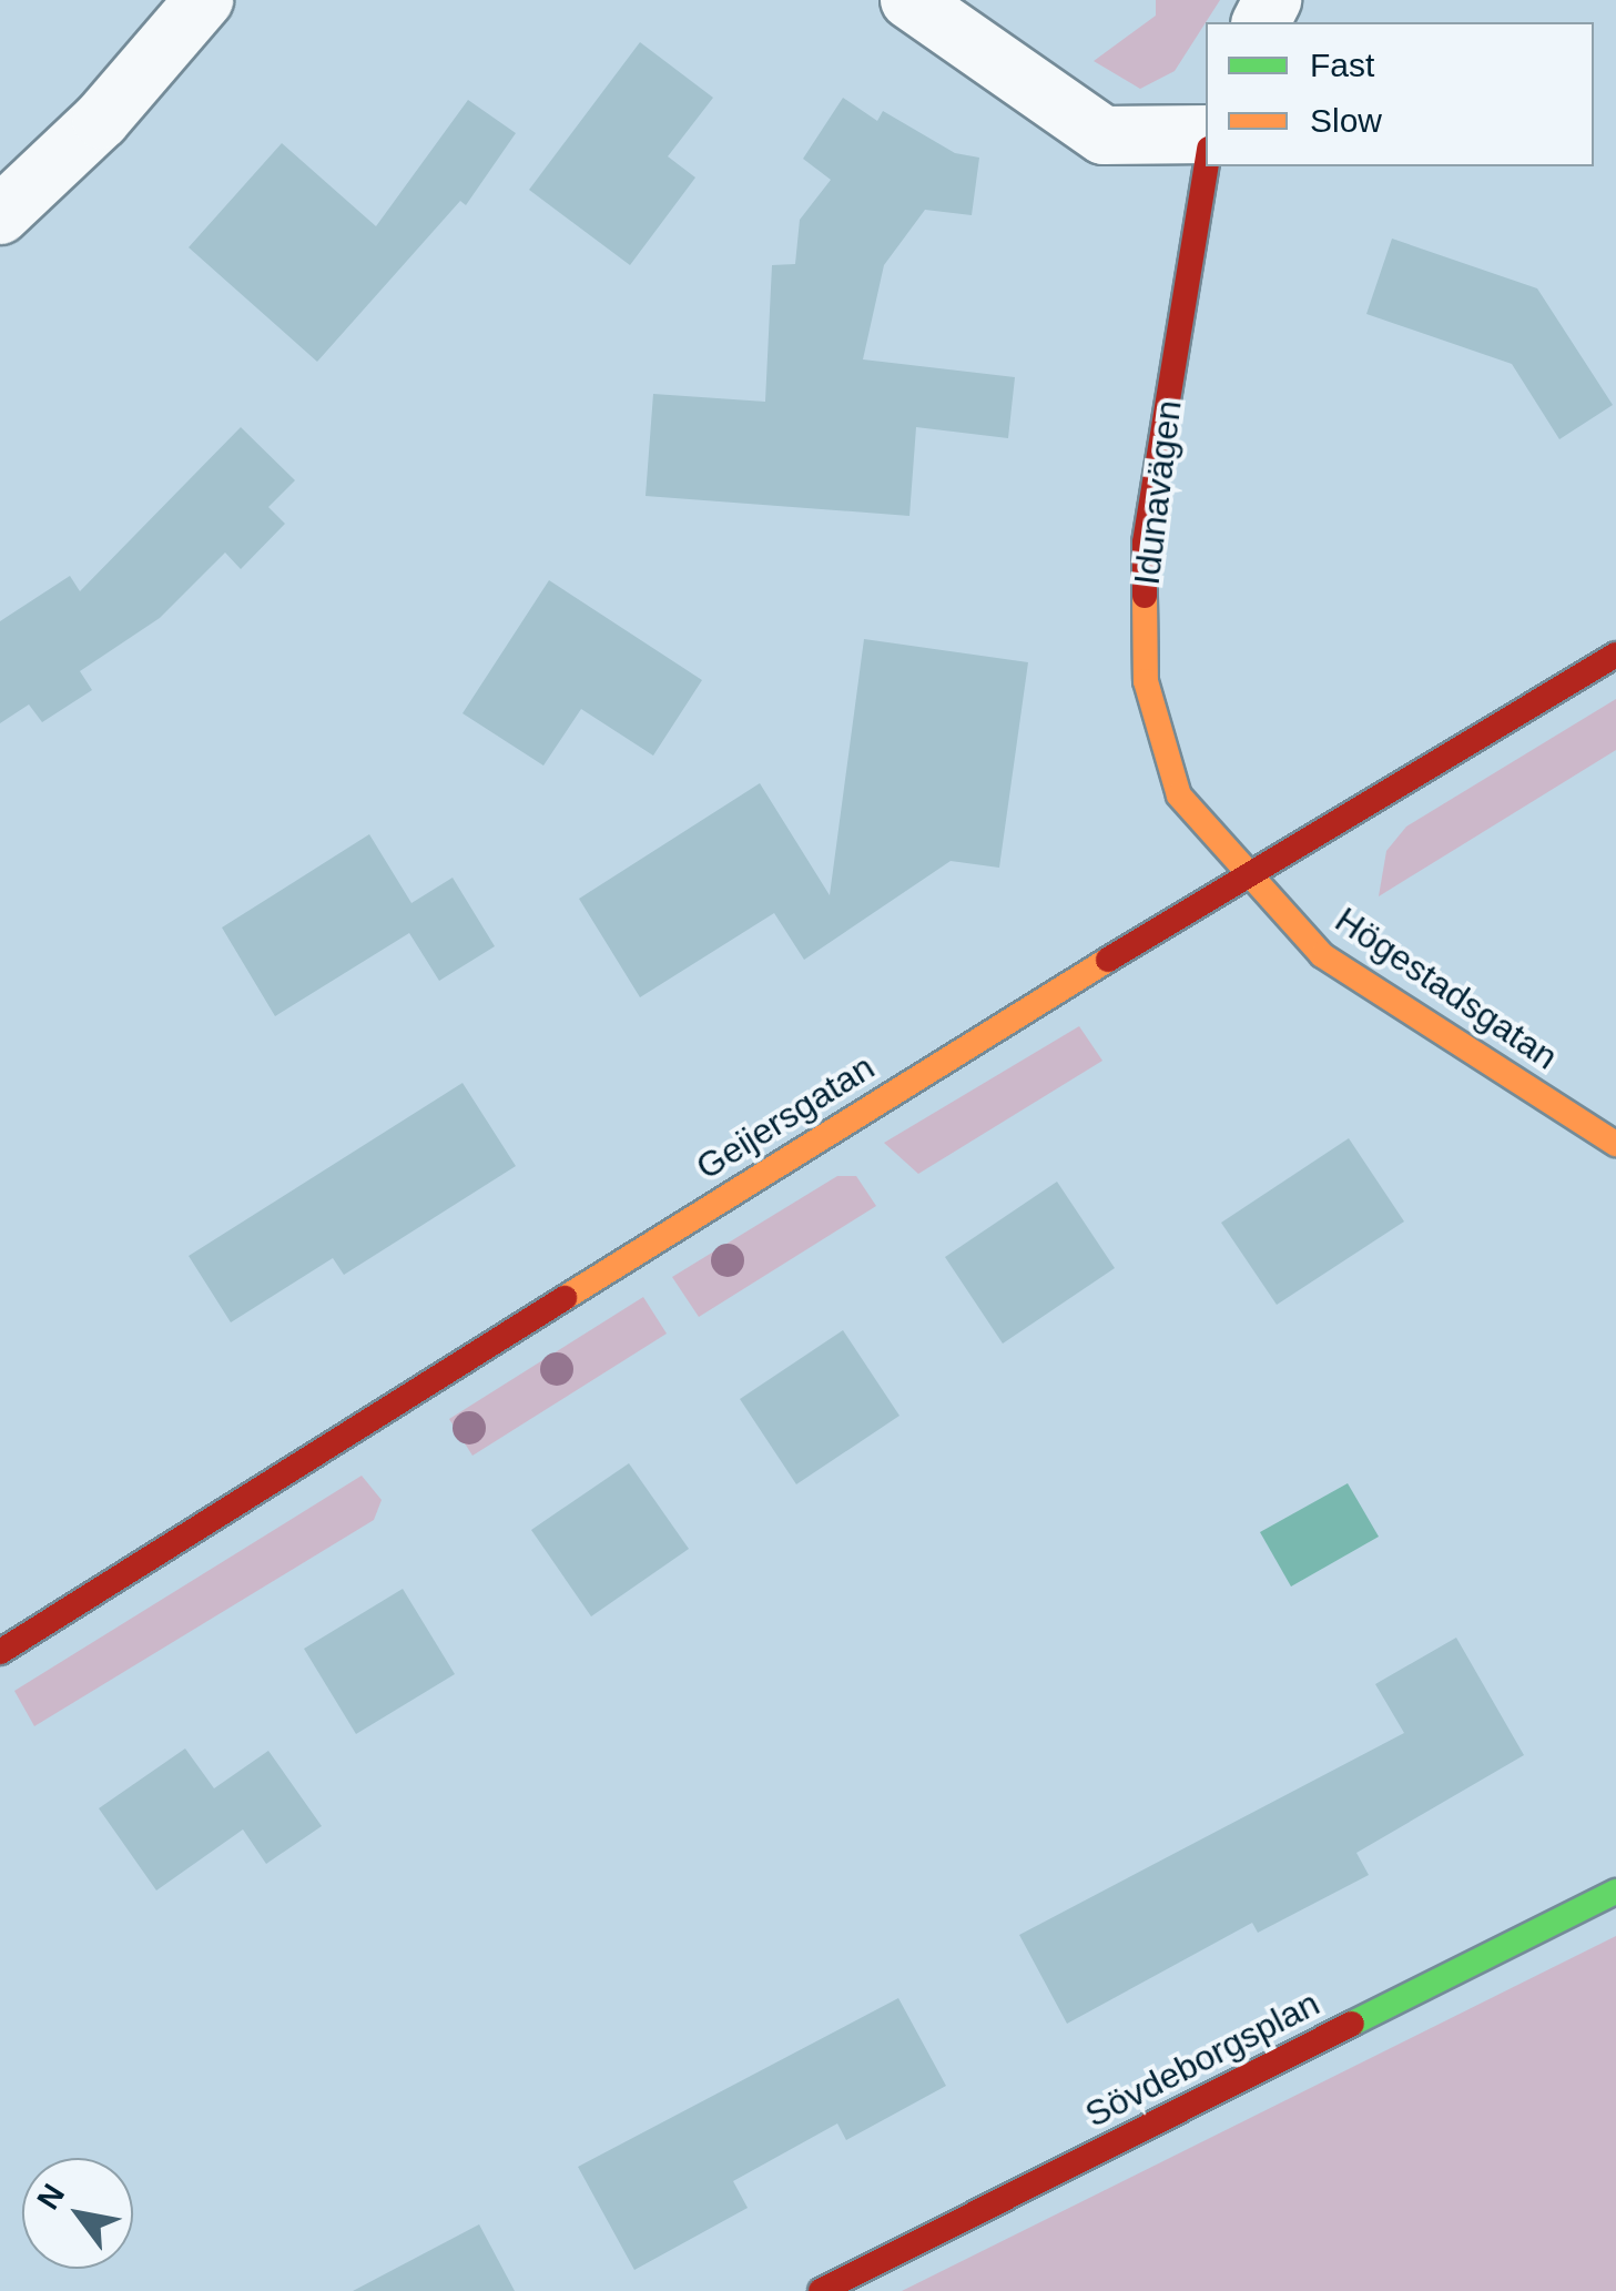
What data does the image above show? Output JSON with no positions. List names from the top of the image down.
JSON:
{
  "streets": {
    "street": [
      "Idunavägen",
      "Högestadsgatan",
      "Geijersgatan",
      "Sövdeborgsplan"
    ]
  },
  "crossings": [
    ["Idunavägen", "Högestadsgatan"],
    ["Idunavägen", "Geijersgatan"],
    ["Högestadsgatan", "Geijersgatan"]
  ],
  "legend": ["Fast", "Slow"],
  "north": "top left"
}
